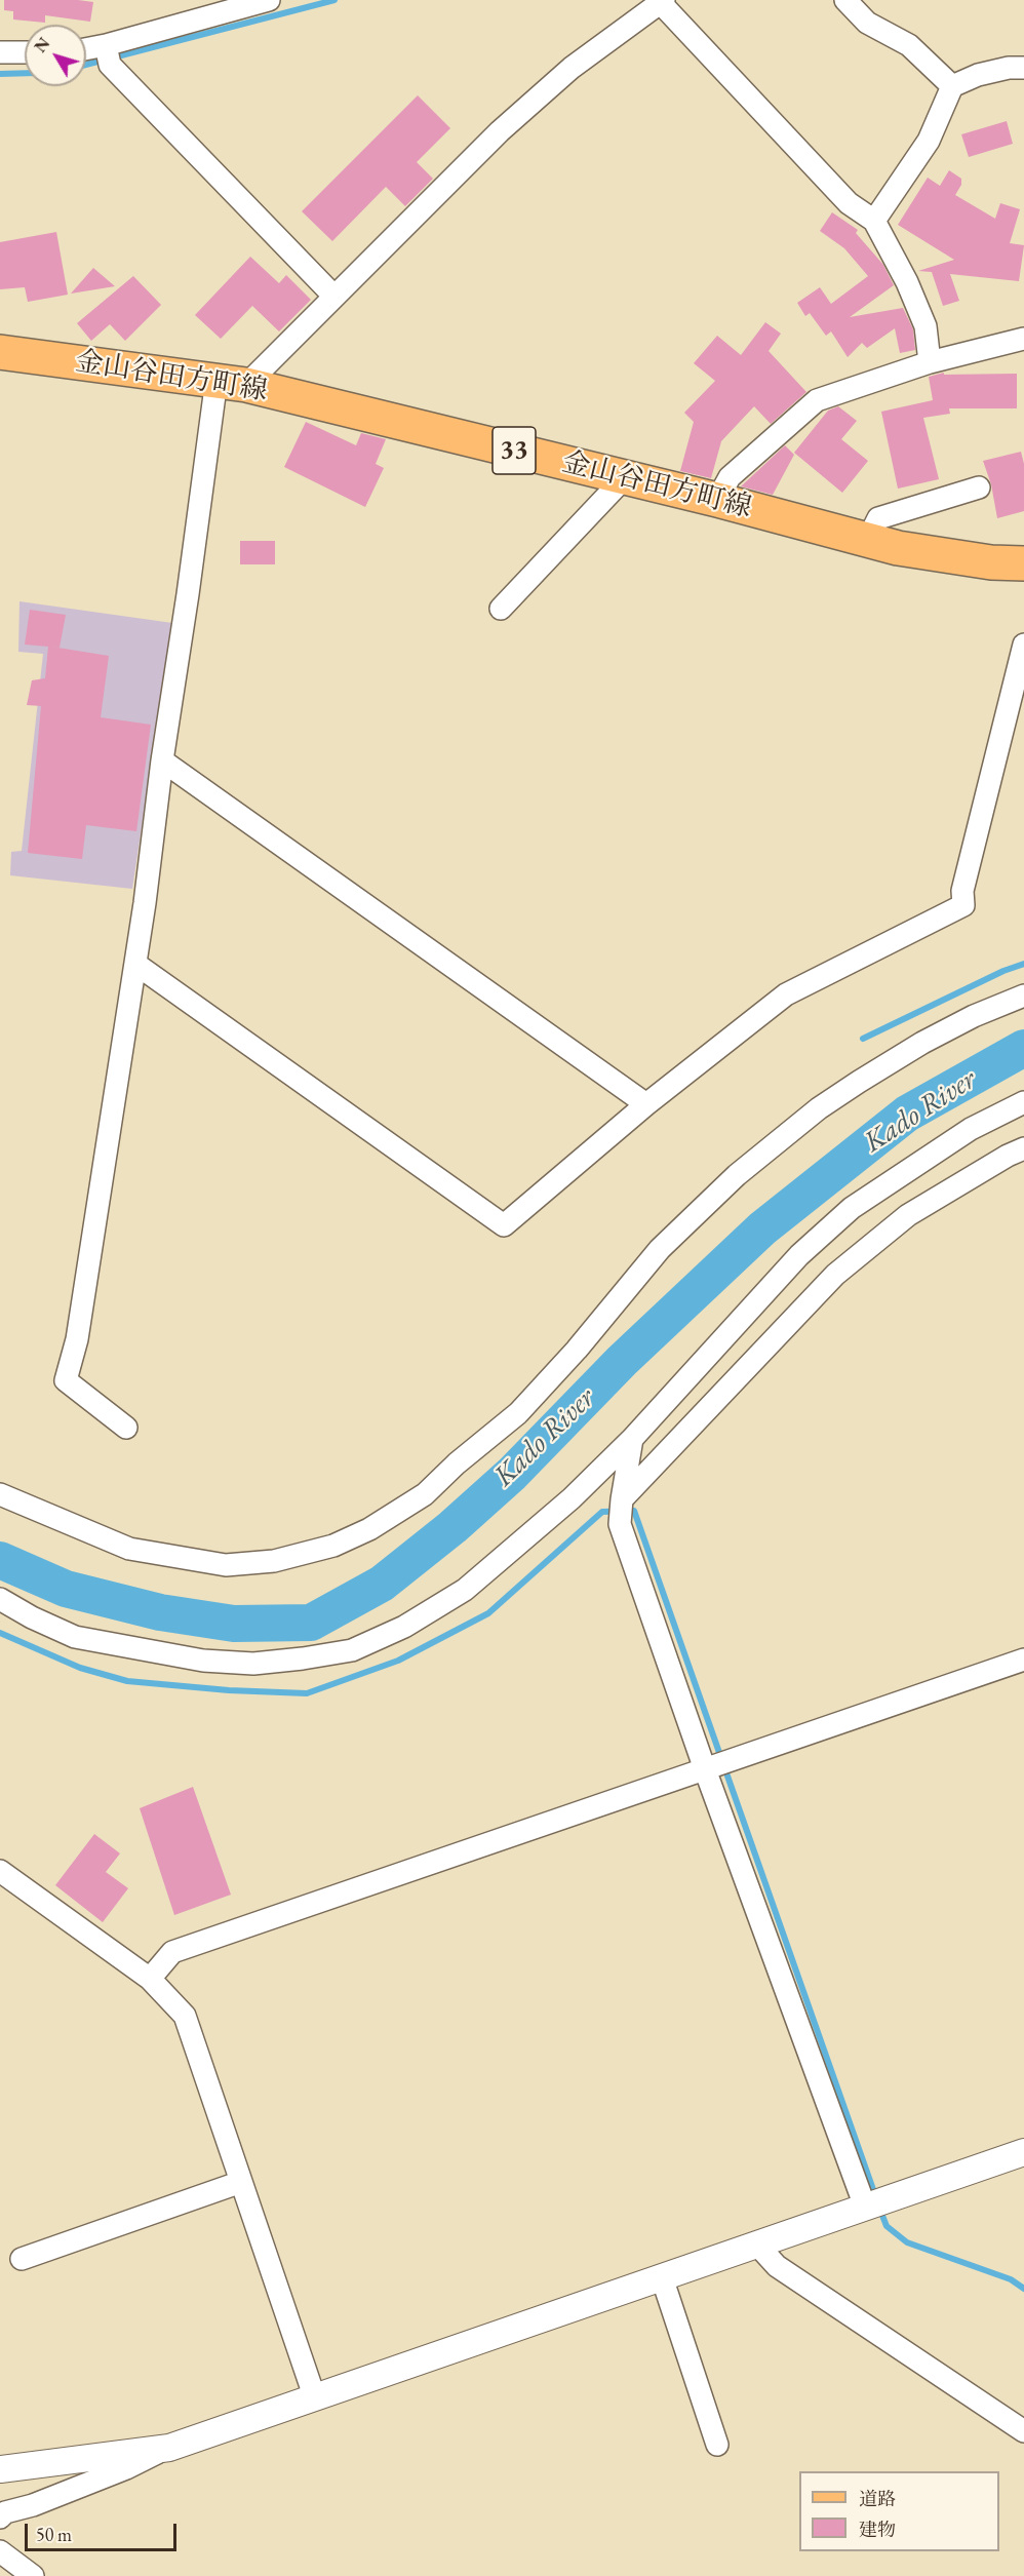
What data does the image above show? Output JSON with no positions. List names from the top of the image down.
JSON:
{
  "streets": {
    "main road": ["金山谷田方町線", "33"]
  },
  "water": ["Kado River"],
  "legend": ["道路", "建物"],
  "scale_bar": "50 m",
  "north": "top left"
}
